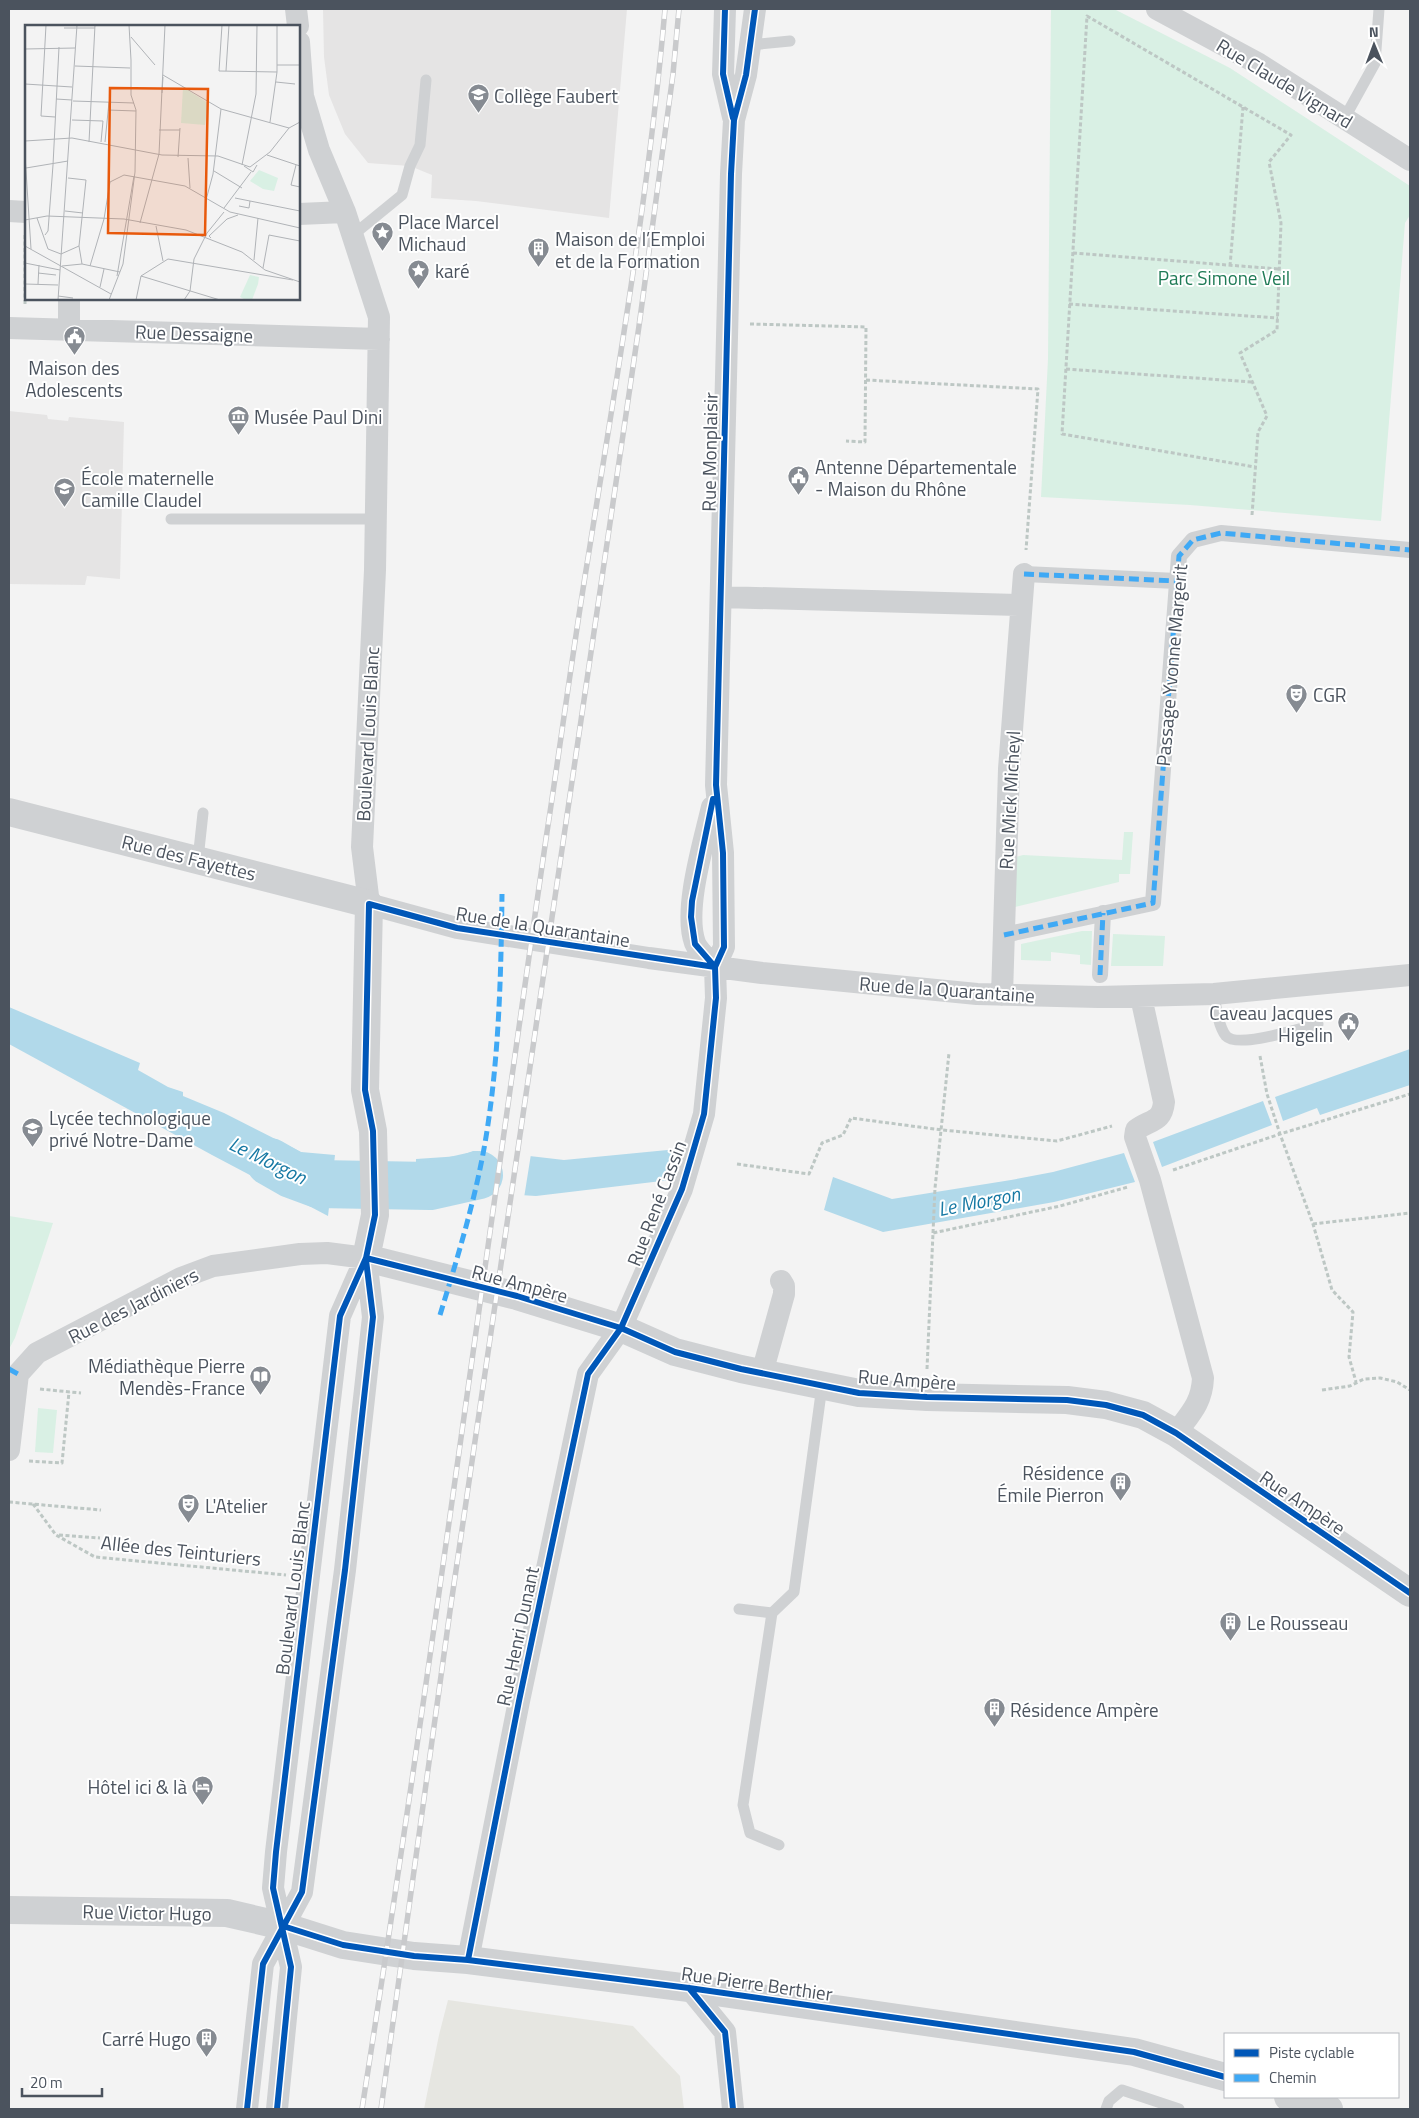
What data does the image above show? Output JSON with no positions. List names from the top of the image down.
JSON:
{
  "streets": {
    "street": [
      "Rue Claude Vignard",
      "Rue Dessaigne",
      "Rue Monplaisir",
      "Passage Yvonne Margerit",
      "Boulevard Louis Blanc",
      "Rue Mick Micheyl",
      "Rue des Fayettes",
      "Rue de la Quarantaine",
      "Rue René Cassin",
      "Rue Ampère",
      "Rue des Jardiniers",
      "Rue Henri Dunant",
      "Rue Victor Hugo",
      "Rue Pierre Berthier"
    ],
    "path": ["Allée des Teinturiers"]
  },
  "crossings": [
    ["Rue Dessaigne", "Boulevard Louis Blanc"],
    ["Rue Monplaisir", "Rue de la Quarantaine"],
    ["Rue Monplaisir", "Rue René Cassin"],
    ["Passage Yvonne Margerit", "Rue Mick Micheyl"],
    ["Boulevard Louis Blanc", "Rue des Fayettes"],
    ["Boulevard Louis Blanc", "Rue de la Quarantaine"],
    ["Boulevard Louis Blanc", "Rue Ampère"],
    ["Boulevard Louis Blanc", "Rue des Jardiniers"],
    ["Boulevard Louis Blanc", "Rue Victor Hugo"],
    ["Boulevard Louis Blanc", "Rue Pierre Berthier"],
    ["Rue Mick Micheyl", "Rue de la Quarantaine"],
    ["Rue des Fayettes", "Rue de la Quarantaine"],
    ["Rue de la Quarantaine", "Rue René Cassin"],
    ["Rue René Cassin", "Rue Ampère"],
    ["Rue René Cassin", "Rue Henri Dunant"],
    ["Rue Ampère", "Rue des Jardiniers"],
    ["Rue Ampère", "Rue Henri Dunant"],
    ["Rue Henri Dunant", "Rue Pierre Berthier"],
    ["Rue Victor Hugo", "Rue Pierre Berthier"]
  ],
  "water": ["Le Morgon"],
  "parks": ["Parc Simone Veil"],
  "places": {
    "school or university": ["Collège Faubert", "École maternelle Camille Claudel", "Lycée technologique privé Notre-Dame"],
    "place": ["Place Marcel Michaud", "karé"],
    "building": [
      "Maison de l’Emploi et de la Formation",
      "Résidence Émile Pierron",
      "Le Rousseau",
      "Résidence Ampère",
      "Carré Hugo"
    ],
    "public building": ["Maison des Adolescents", "Antenne Départementale - Maison du Rhône", "Caveau Jacques Higelin"],
    "museum": ["Musée Paul Dini"],
    "theatre": ["CGR", "L'Atelier"],
    "library": ["Médiathèque Pierre Mendès-France"],
    "hotel": ["Hôtel ici & là"]
  },
  "legend": ["Piste cyclable", "Chemin"],
  "scale_bar": "20 m",
  "north": "top"
}
